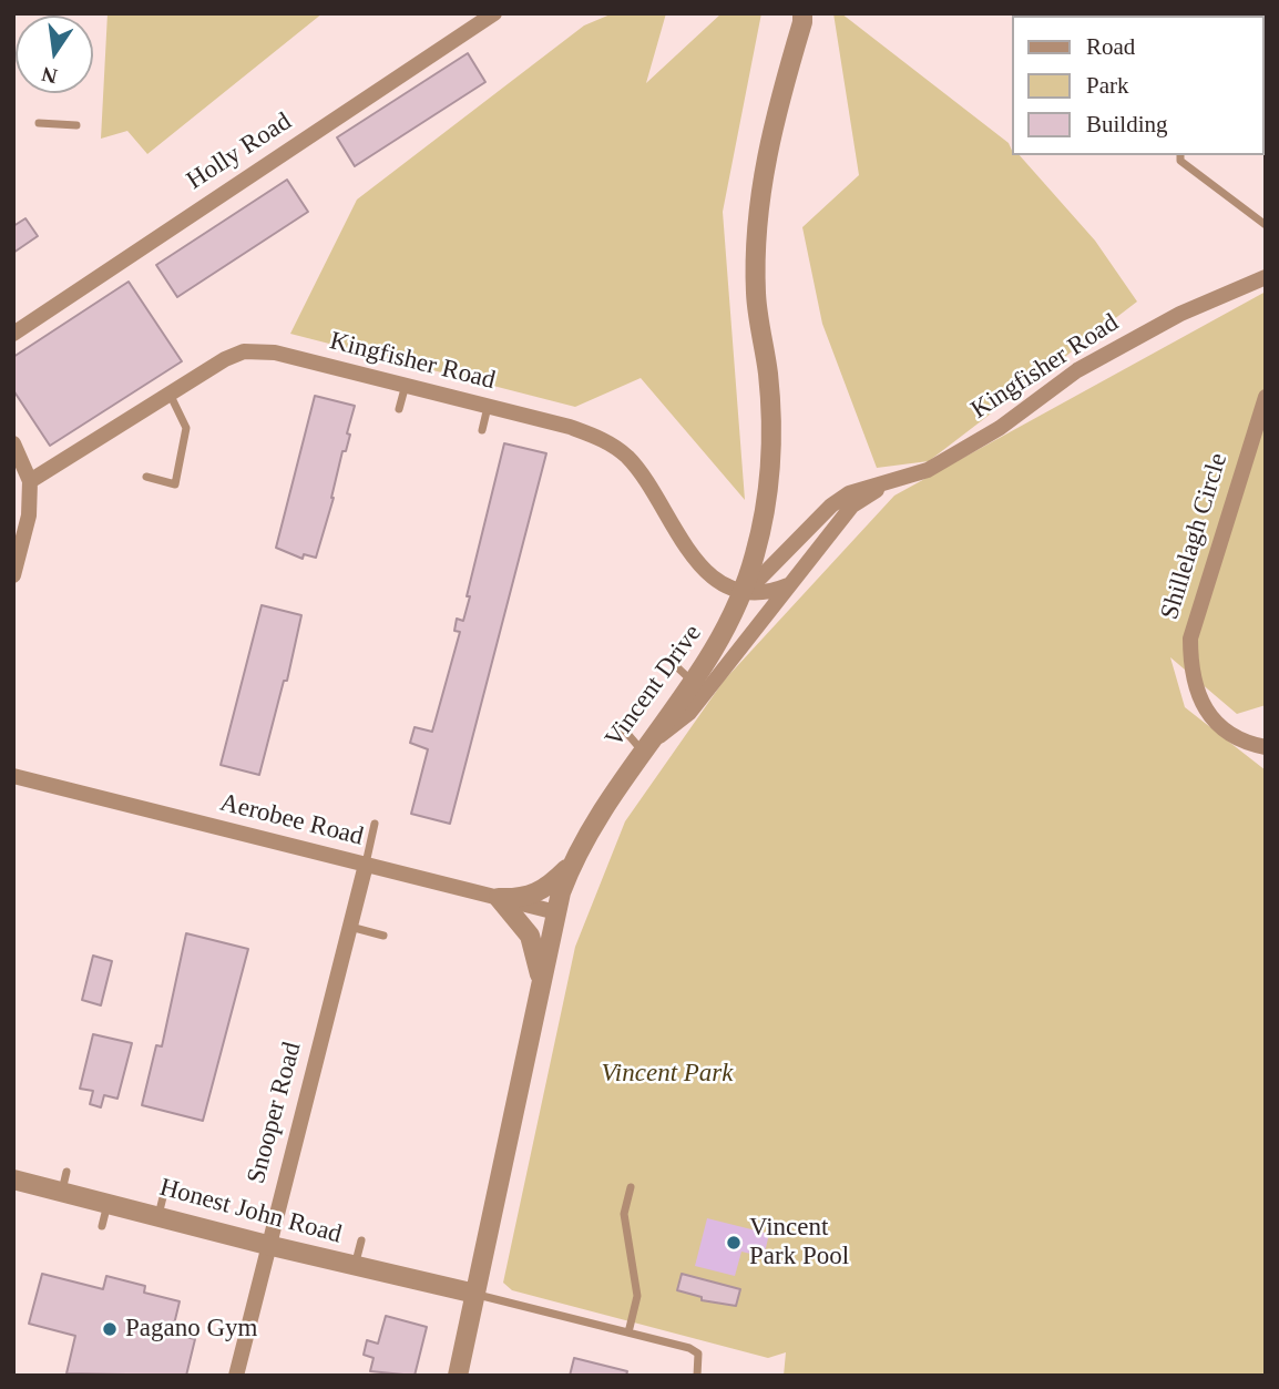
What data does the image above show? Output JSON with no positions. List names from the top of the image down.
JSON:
{
  "streets": {
    "street": [
      "Holly Road",
      "Kingfisher Road",
      "Shillelagh Circle",
      "Vincent Drive",
      "Aerobee Road",
      "Snooper Road",
      "Honest John Road"
    ]
  },
  "crossings": [
    ["Kingfisher Road", "Vincent Drive"],
    ["Vincent Drive", "Aerobee Road"],
    ["Vincent Drive", "Honest John Road"],
    ["Aerobee Road", "Snooper Road"],
    ["Snooper Road", "Honest John Road"]
  ],
  "parks": ["Vincent Park"],
  "places": ["Vincent Park Pool", "Pagano Gym"],
  "legend": ["Road", "Park", "Building"],
  "north": "bottom"
}
